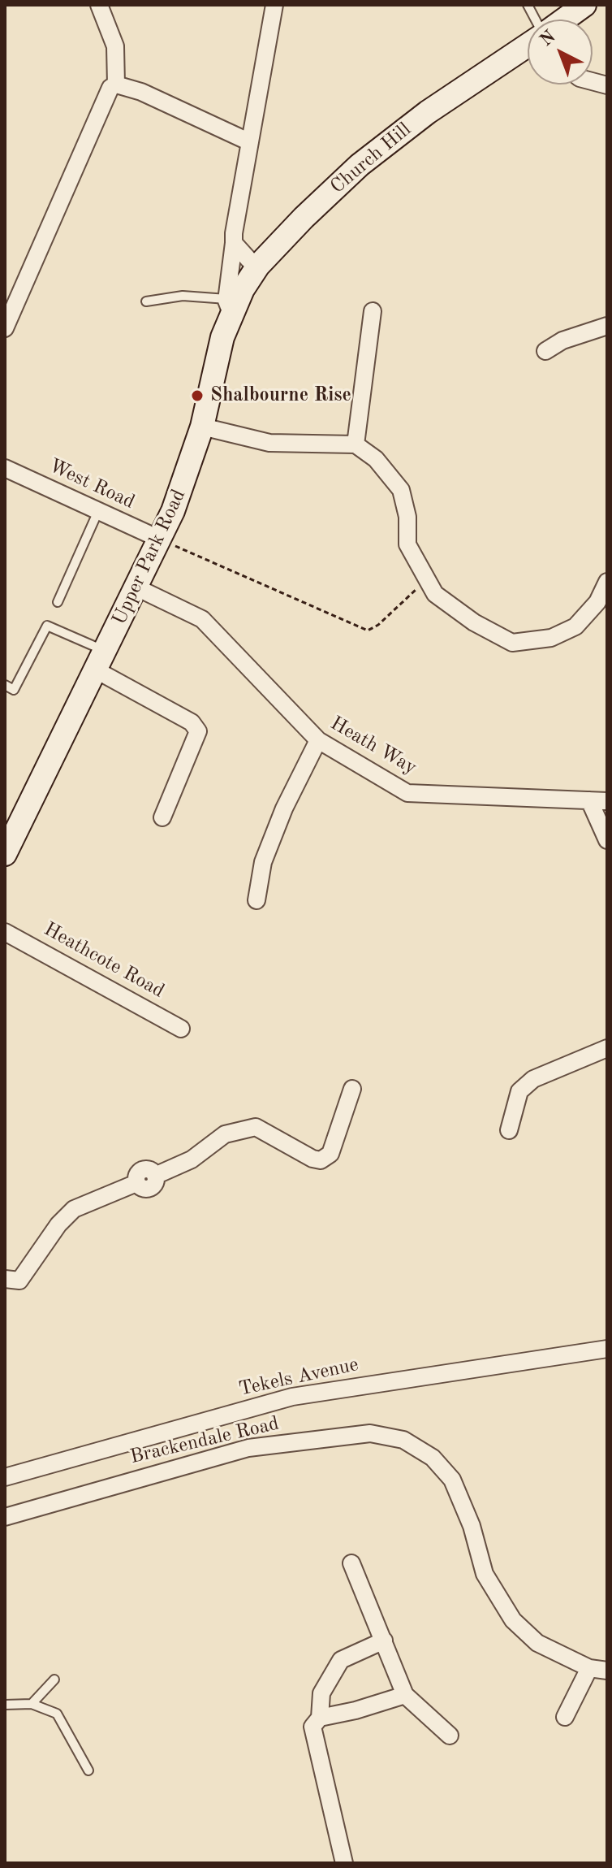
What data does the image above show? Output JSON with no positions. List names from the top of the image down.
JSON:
{
  "streets": {
    "street": [
      "Church Hill",
      "West Road",
      "Upper Park Road",
      "Heath Way",
      "Heathcote Road",
      "Tekels Avenue",
      "Brackendale Road"
    ]
  },
  "crossings": [
    ["Church Hill", "Upper Park Road"],
    ["West Road", "Upper Park Road"],
    ["Upper Park Road", "Heath Way"]
  ],
  "places": ["Shalbourne Rise"],
  "north": "top left"
}
